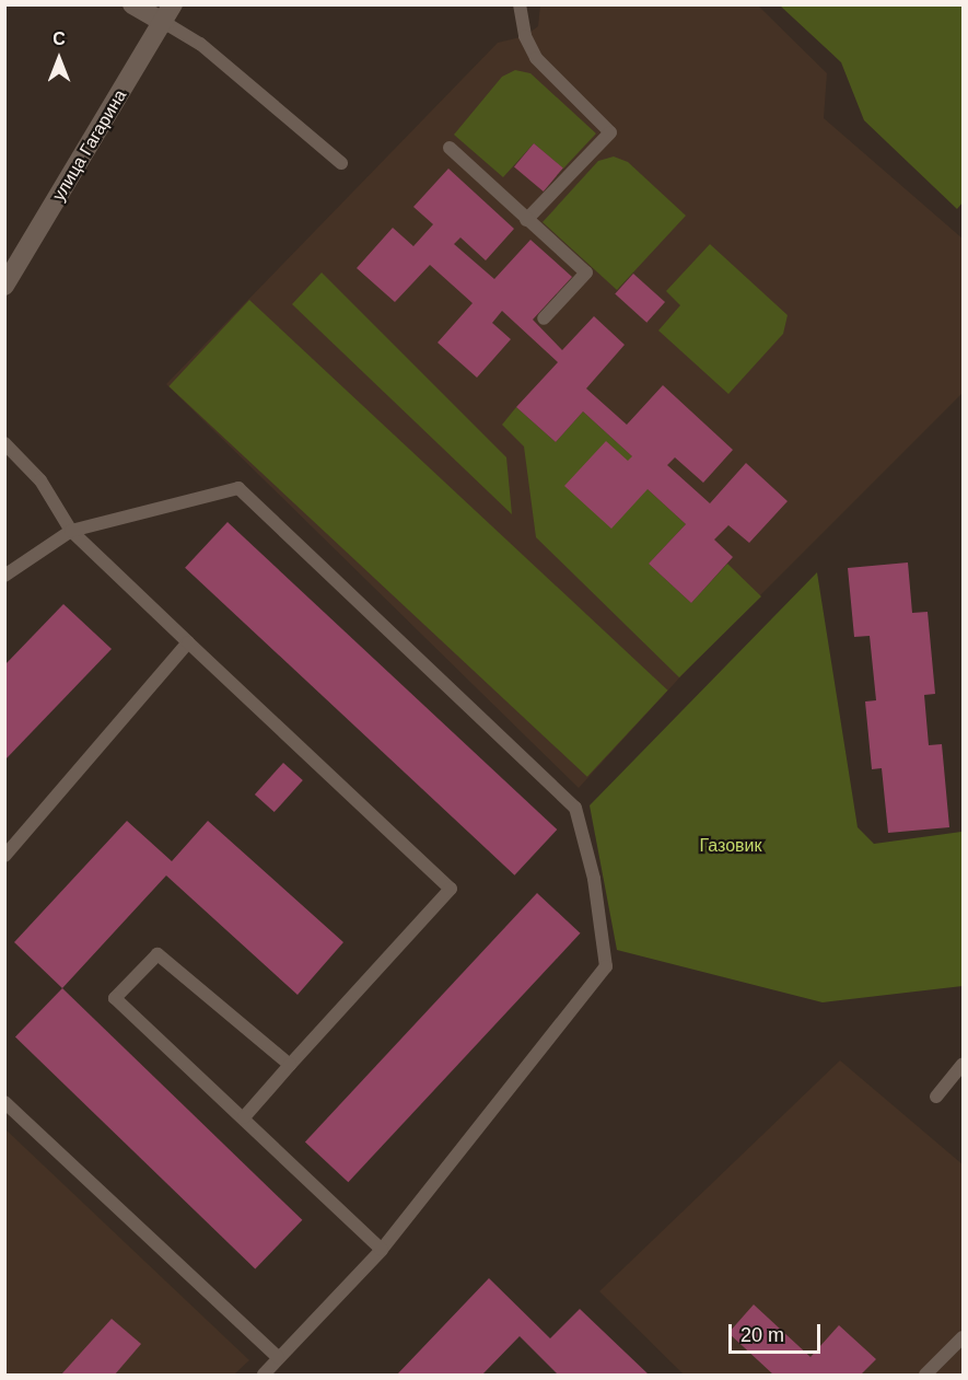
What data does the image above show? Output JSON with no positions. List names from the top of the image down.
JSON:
{
  "streets": {
    "street": ["улица Гагарина"]
  },
  "parks": ["Газовик"],
  "scale_bar": "20 m",
  "north": "top"
}
